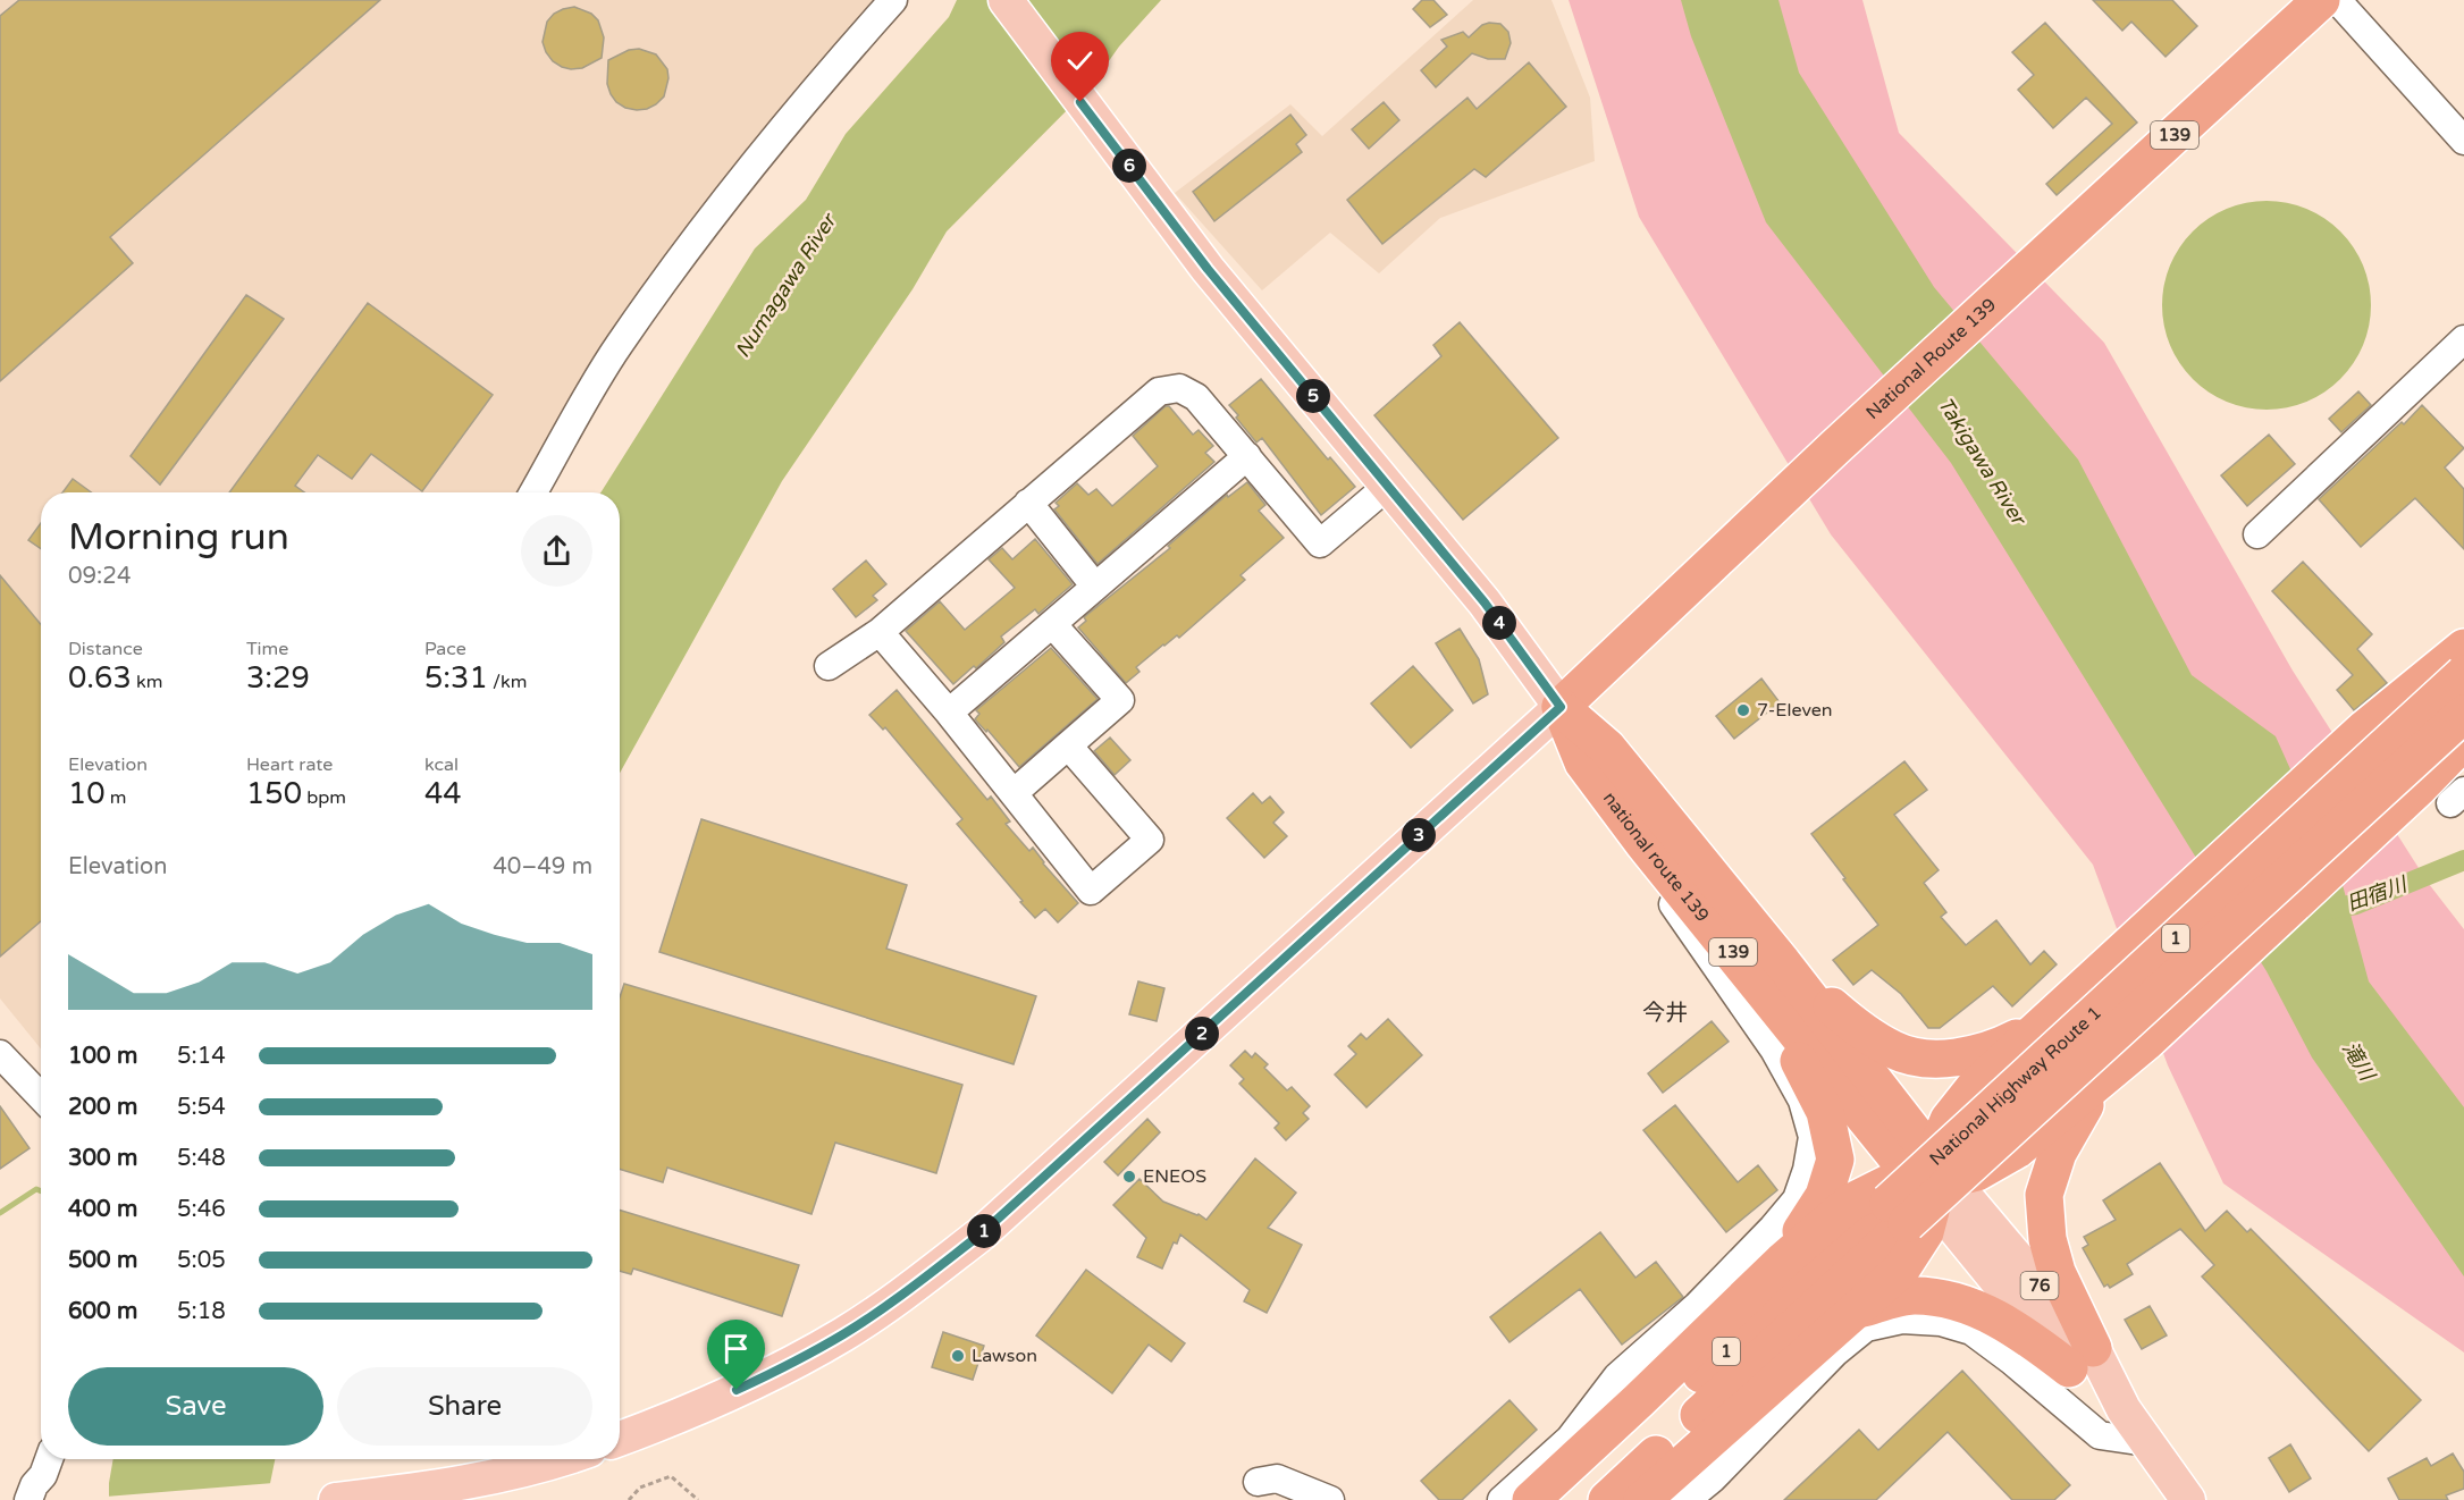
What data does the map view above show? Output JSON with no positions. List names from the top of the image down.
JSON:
{
  "streets": {
    "highway": [
      "139",
      "National Route 139",
      "national route 139",
      "1",
      "National Highway Route 1"
    ],
    "main road": ["76"]
  },
  "crossings": [
    ["National Route 139", "national route 139"],
    ["national route 139", "1"],
    ["national route 139", "76"],
    ["1", "76"]
  ],
  "districts": ["今井"],
  "water": [
    "Numagawa River",
    "Takigawa River",
    "田宿川",
    "滝川"
  ],
  "places": ["7-Eleven", "ENEOS", "Lawson"],
  "page": {
    "pins": [
      "6",
      "5",
      "4",
      "3",
      "2",
      "1"
    ],
    "heading": ["Morning run", "09:24"],
    "stats": [
      ["Distance", "0.63 km"],
      ["Time", "3:29"],
      ["Pace", "5:31 /km"],
      ["Elevation", "10 m"],
      ["Heart rate", "150 bpm"],
      ["kcal", "44"]
    ],
    "chart": ["Elevation", "40–49 m"],
    "list": [
      {
        "name": "100 m",
        "note": "5:14"
      },
      {
        "name": "200 m",
        "note": "5:54"
      },
      {
        "name": "300 m",
        "note": "5:48"
      },
      {
        "name": "400 m",
        "note": "5:46"
      },
      {
        "name": "500 m",
        "note": "5:05"
      },
      {
        "name": "600 m",
        "note": "5:18"
      }
    ],
    "buttons": ["Save", "Share"]
  }
}
